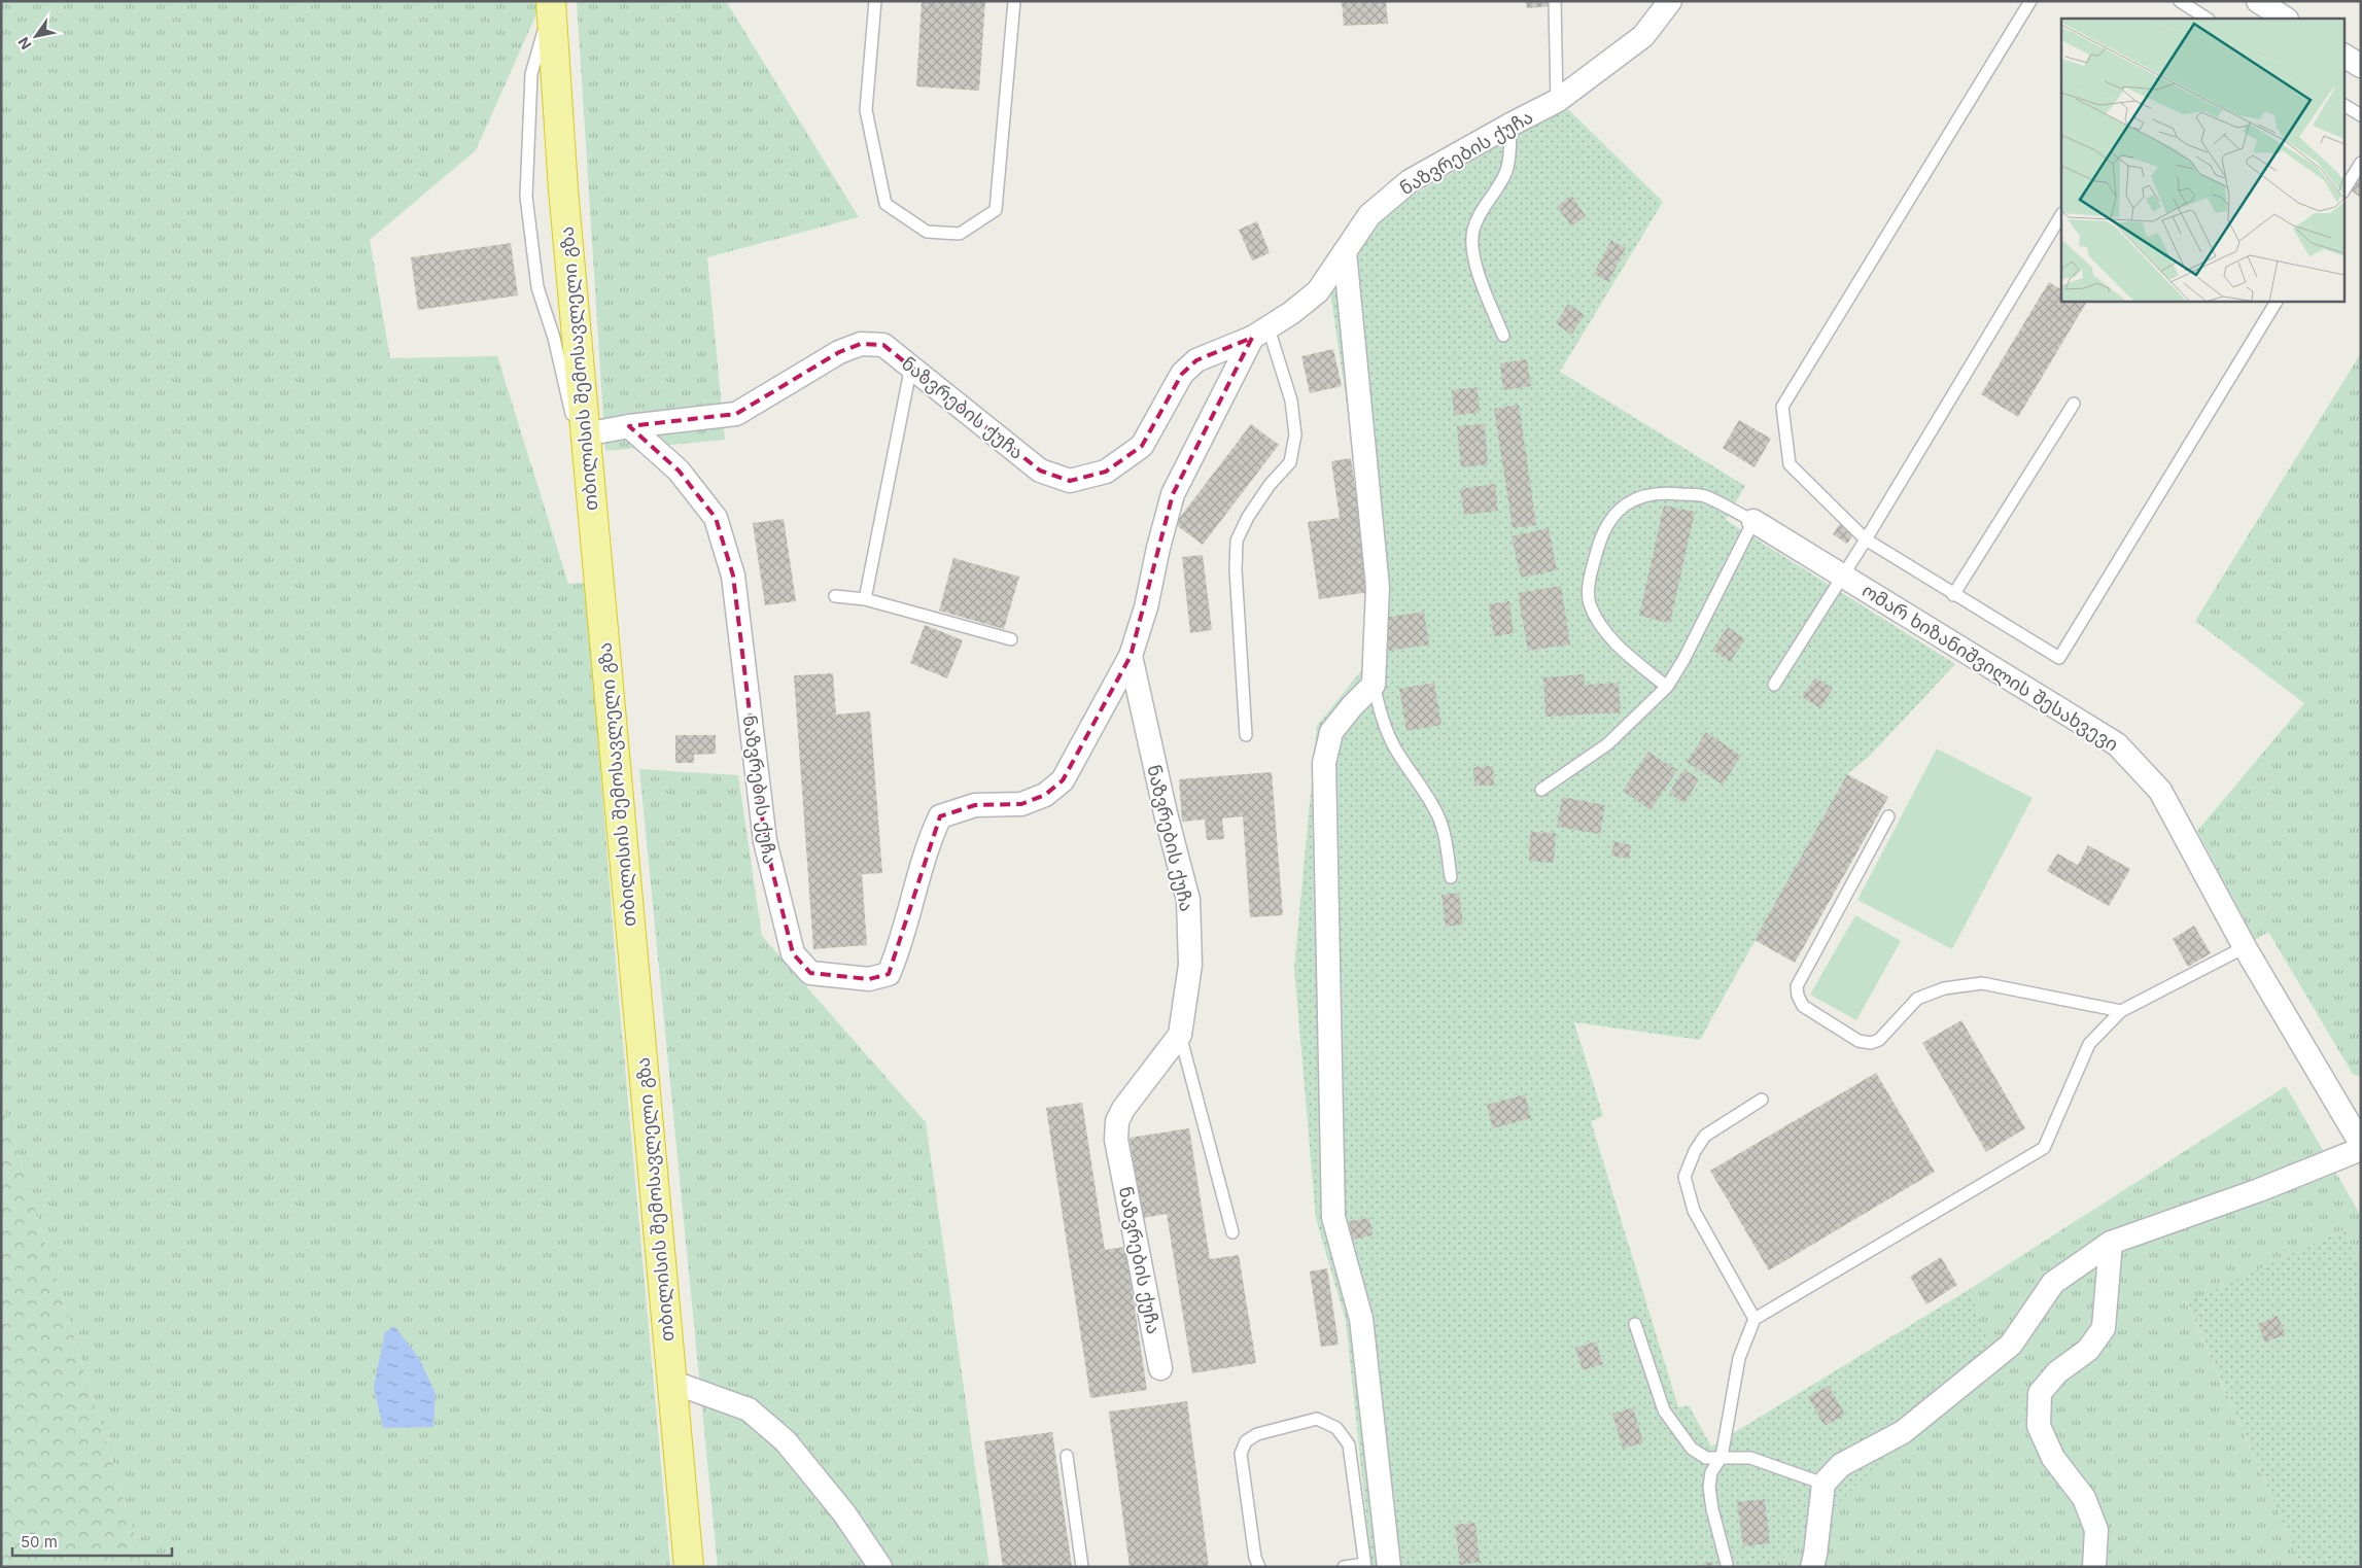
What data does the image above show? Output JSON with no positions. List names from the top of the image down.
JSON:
{
  "streets": {
    "highway": ["თბილისის შემოსავლელი გზა"],
    "street": ["ნაზვრების ქუჩა", "ომარ ხიზანიშვილის შესახვევი"]
  },
  "crossings": [
    ["ნაზვრების ქუჩა", "თბილისის შემოსავლელი გზა"]
  ],
  "scale_bar": "50 m",
  "north": "bottom left"
}
